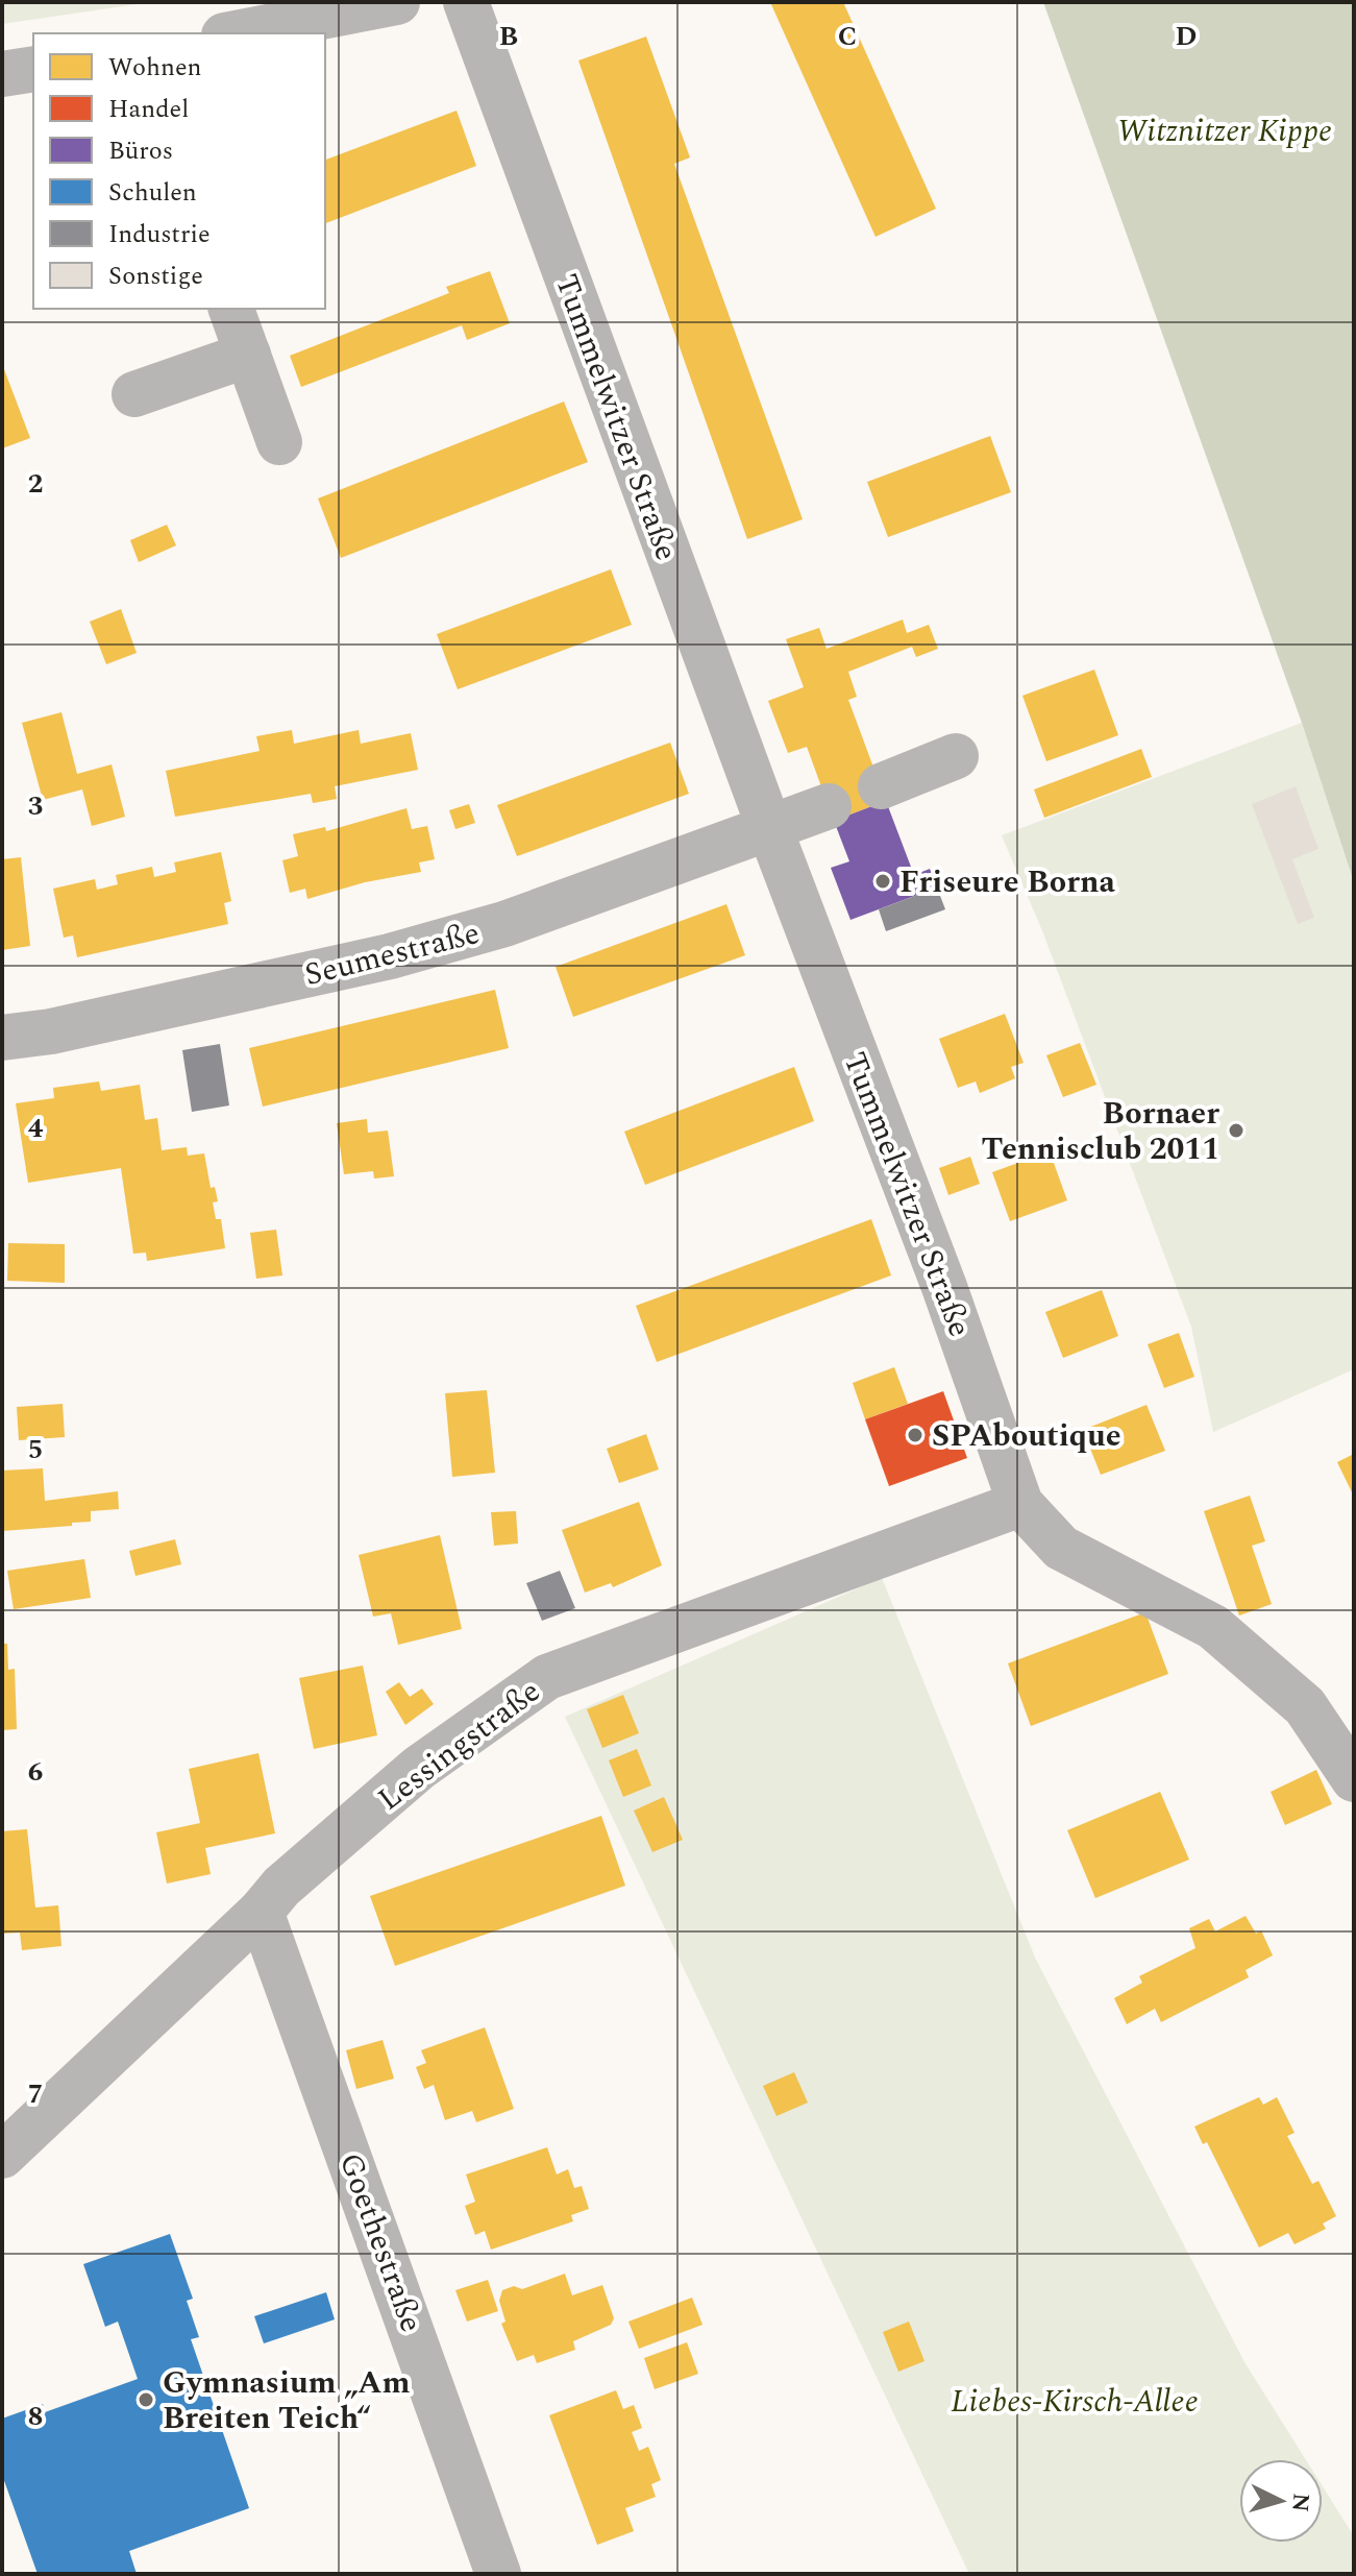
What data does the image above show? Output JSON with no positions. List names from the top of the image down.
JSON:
{
  "streets": {
    "street": [
      "Tummelwitzer Straße",
      "Seumestraße",
      "Lessingstraße",
      "Goethestraße"
    ]
  },
  "crossings": [
    ["Tummelwitzer Straße", "Seumestraße"],
    ["Tummelwitzer Straße", "Lessingstraße"],
    ["Lessingstraße", "Goethestraße"]
  ],
  "parks": ["Witznitzer Kippe", "Liebes-Kirsch-Allee"],
  "places": [
    "Friseure Borna",
    "Bornaer Tennisclub 2011",
    "SPAboutique",
    "Gymnasium „Am Breiten Teich“"
  ],
  "legend": [
    "Wohnen",
    "Handel",
    "Büros",
    "Schulen",
    "Industrie",
    "Sonstige"
  ],
  "north": "right",
  "grid": {
    "columns": ["B", "C", "D"],
    "rows": [
      "2",
      "3",
      "4",
      "5",
      "6",
      "7",
      "8"
    ]
  }
}
